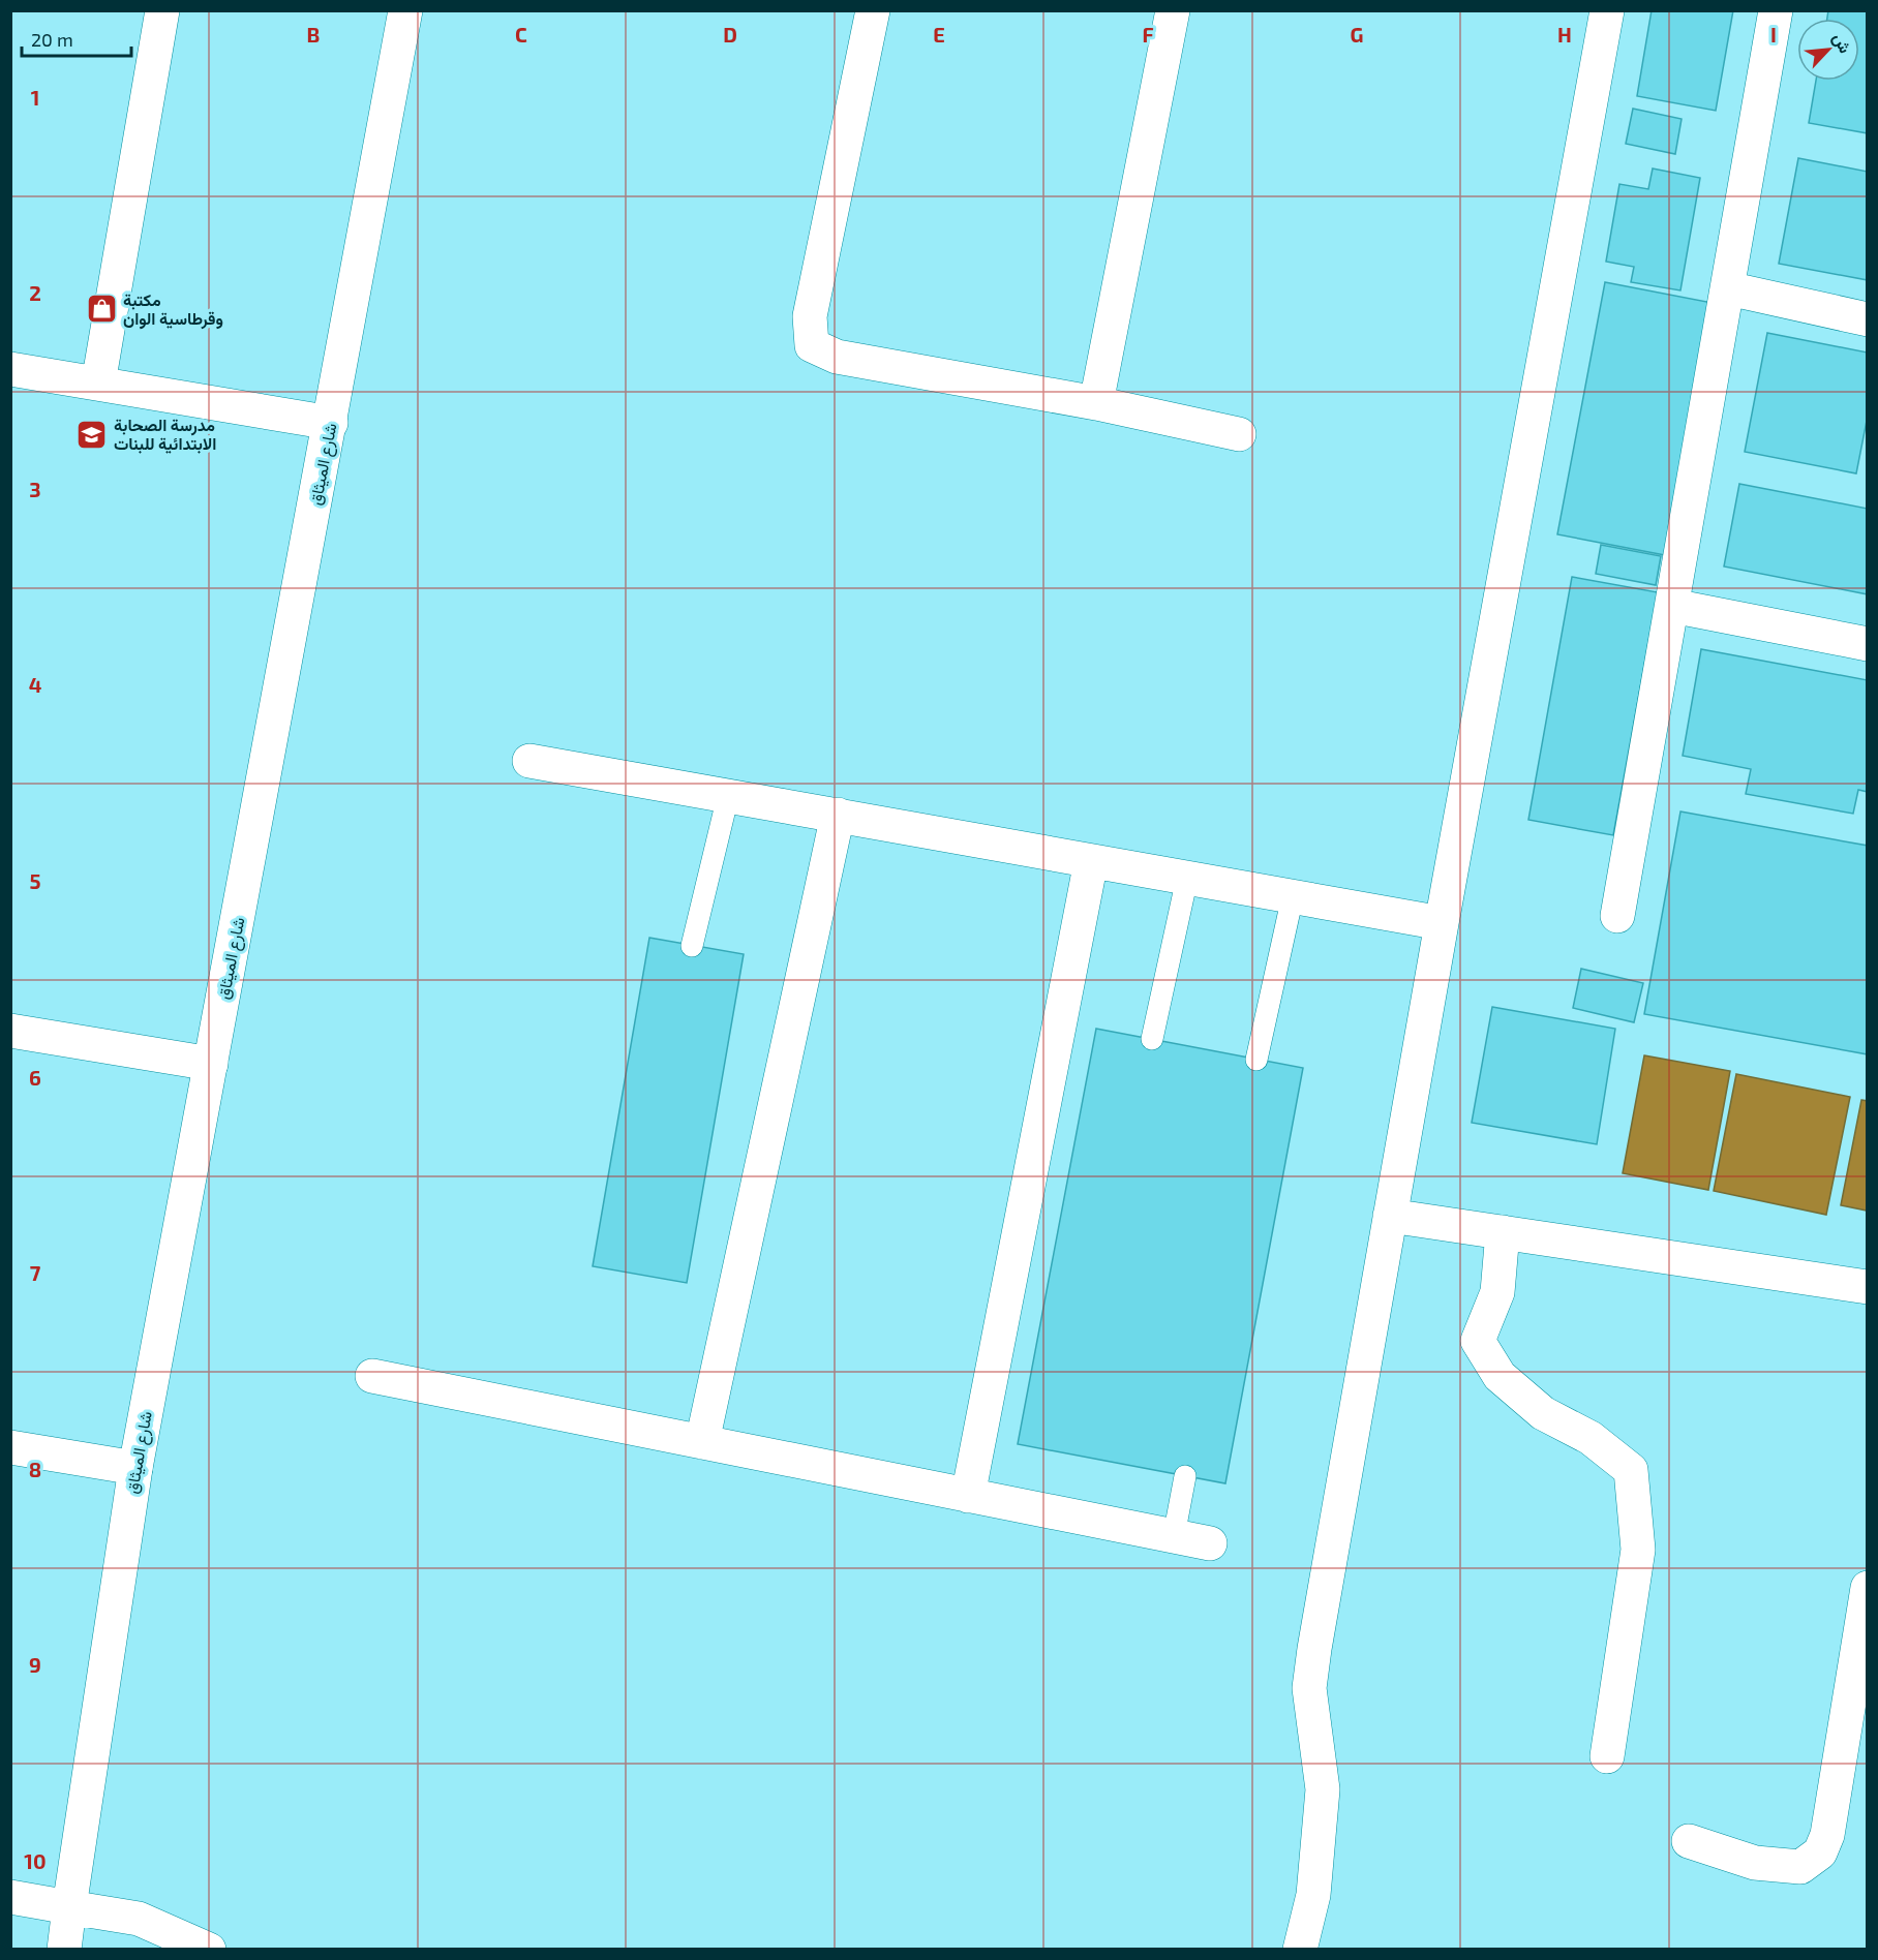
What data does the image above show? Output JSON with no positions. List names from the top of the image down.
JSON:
{
  "streets": {
    "street": ["شارع الميثاق"]
  },
  "places": {
    "shop": ["مكتبة وقرطاسية الوان"],
    "school or university": ["مدرسة الصحابة الابتدائية للبنات"]
  },
  "scale_bar": "20 m",
  "north": "top right",
  "grid": {
    "columns": [
      "B",
      "C",
      "D",
      "E",
      "F",
      "G",
      "H",
      "I"
    ],
    "rows": [
      "1",
      "2",
      "3",
      "4",
      "5",
      "6",
      "7",
      "8",
      "9",
      "10"
    ]
  }
}
